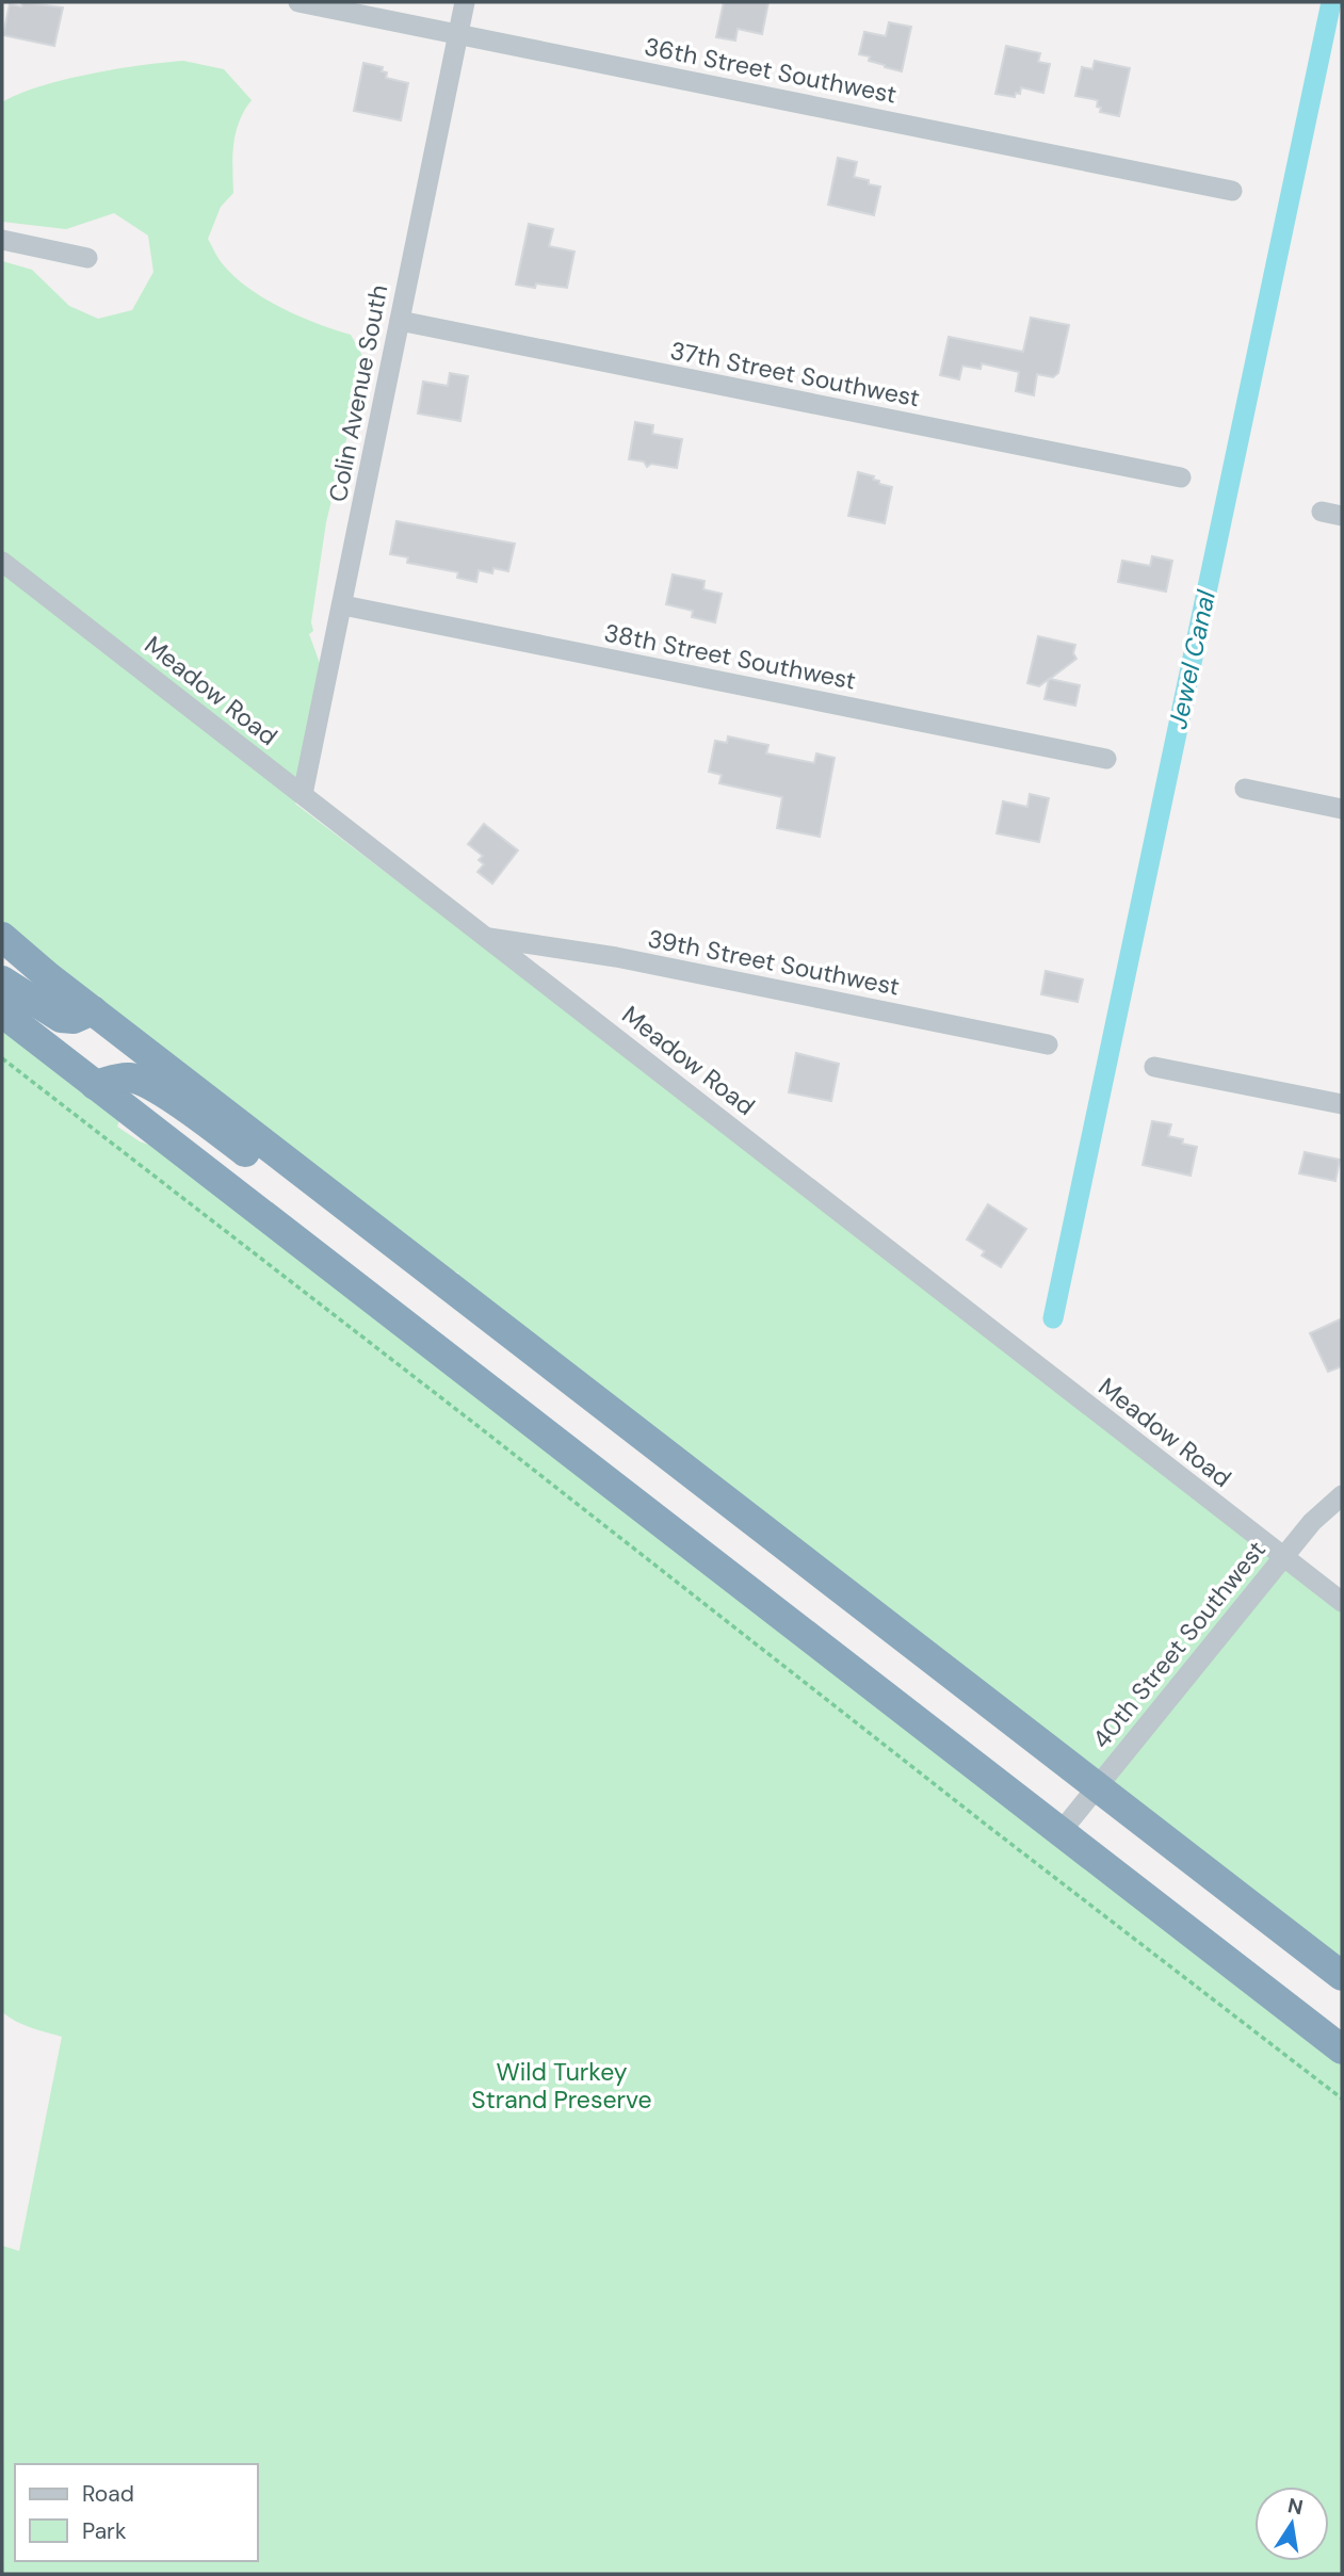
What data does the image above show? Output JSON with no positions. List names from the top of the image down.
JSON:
{
  "streets": {
    "street": [
      "36th Street Southwest",
      "37th Street Southwest",
      "Colin Avenue South",
      "38th Street Southwest",
      "Meadow Road",
      "39th Street Southwest",
      "40th Street Southwest"
    ]
  },
  "crossings": [
    ["36th Street Southwest", "Colin Avenue South"],
    ["37th Street Southwest", "Colin Avenue South"],
    ["Colin Avenue South", "38th Street Southwest"],
    ["Colin Avenue South", "Meadow Road"],
    ["Meadow Road", "39th Street Southwest"],
    ["Meadow Road", "40th Street Southwest"]
  ],
  "water": ["Jewel Canal"],
  "parks": ["Wild Turkey Strand Preserve"],
  "legend": ["Road", "Park"],
  "north": "top"
}
